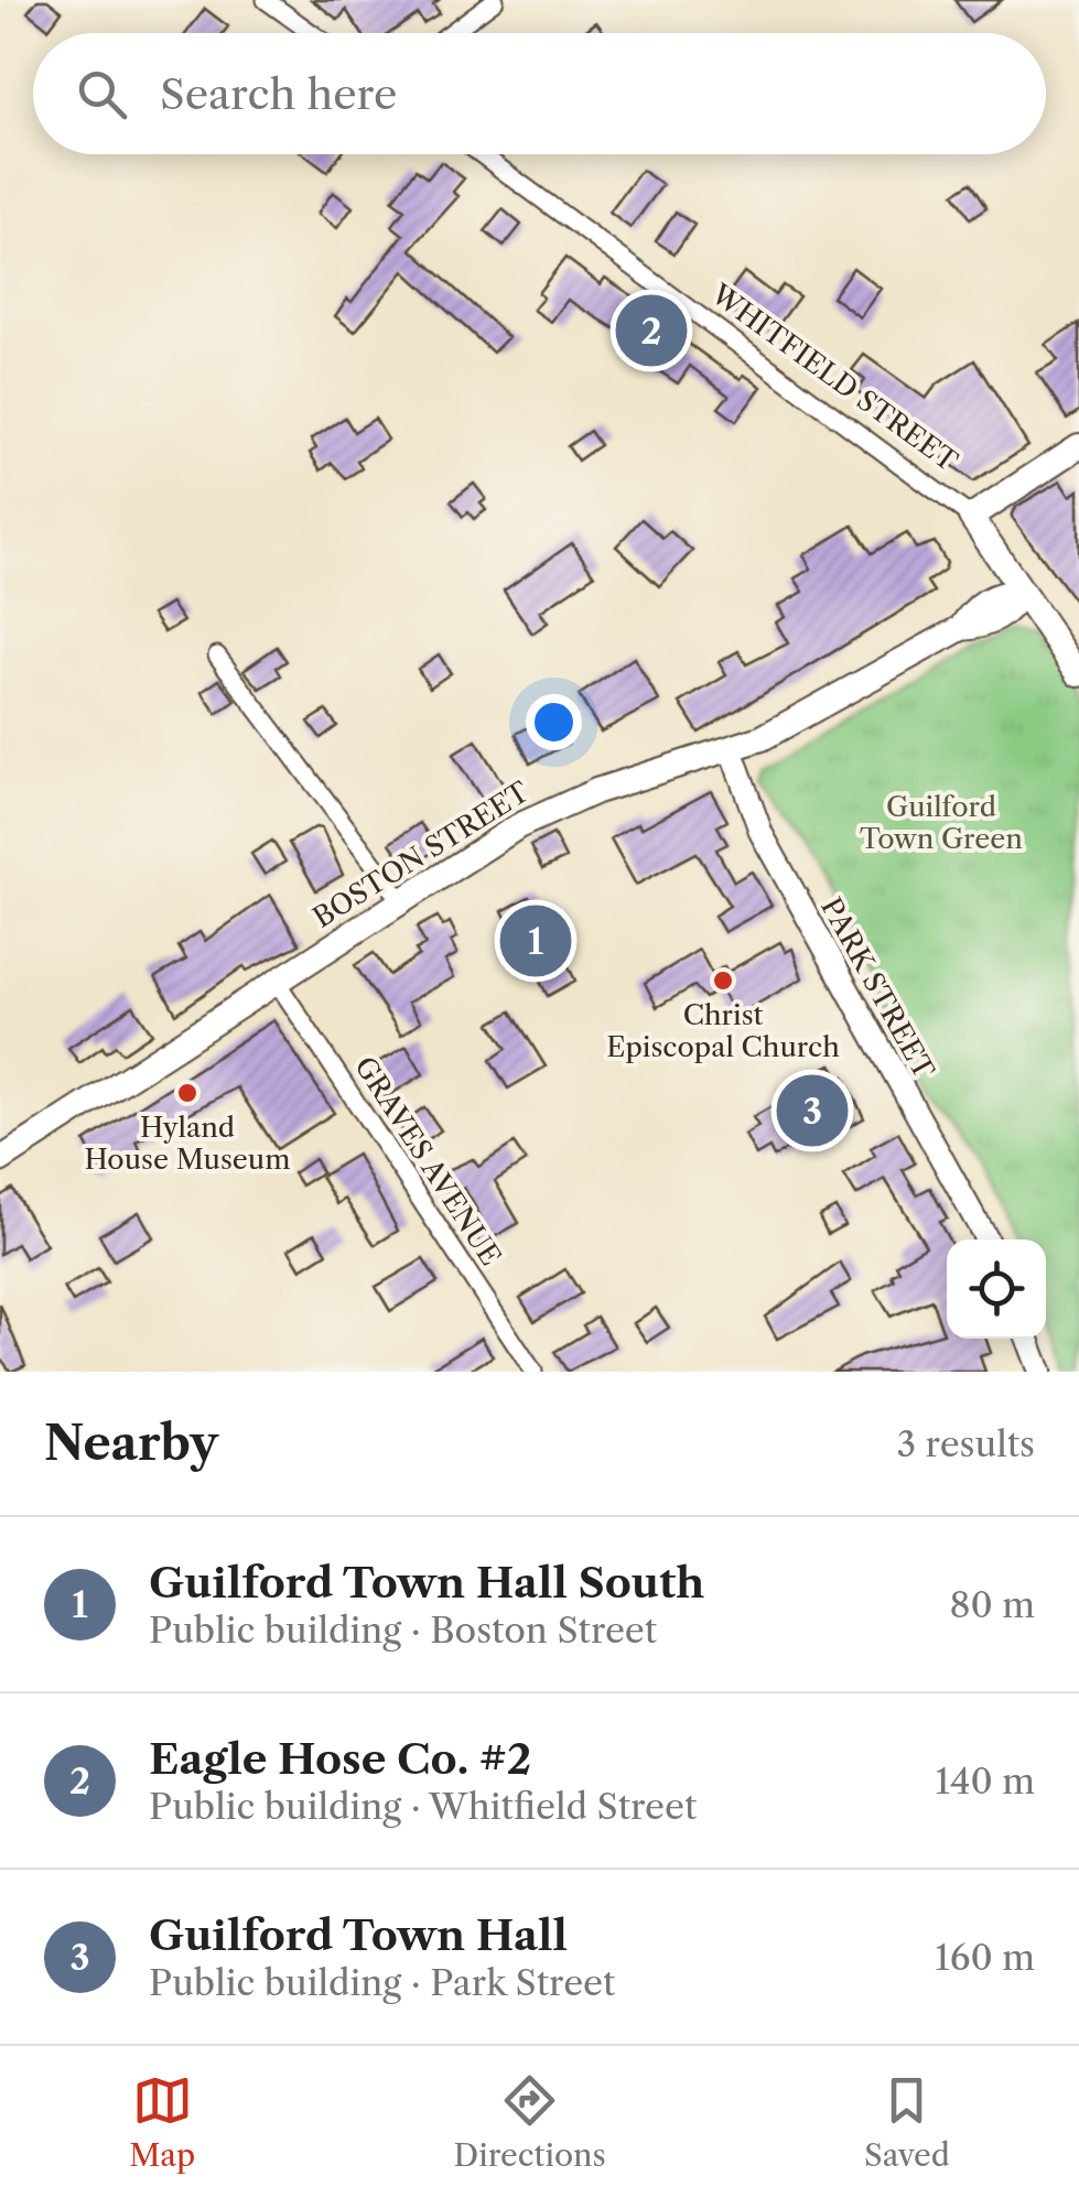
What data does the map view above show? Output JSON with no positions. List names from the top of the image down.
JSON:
{
  "streets": {
    "main road": ["WHITFIELD STREET", "BOSTON STREET"],
    "street": ["PARK STREET", "GRAVES AVENUE"]
  },
  "crossings": [
    ["WHITFIELD STREET", "BOSTON STREET"],
    ["BOSTON STREET", "PARK STREET"],
    ["BOSTON STREET", "GRAVES AVENUE"]
  ],
  "parks": ["Guilford Town Green"],
  "places": ["Christ Episcopal Church", "Hyland House Museum"],
  "page": {
    "search": "Search here",
    "pins": ["2", "1", "3"],
    "heading": ["Nearby", "3 results"],
    "list": [
      {
        "mark": "1",
        "name": "Guilford Town Hall South",
        "note": "Public building · Boston Street",
        "value": "80 m"
      },
      {
        "mark": "2",
        "name": "Eagle Hose Co. #2",
        "note": "Public building · Whitfield Street",
        "value": "140 m"
      },
      {
        "mark": "3",
        "name": "Guilford Town Hall",
        "note": "Public building · Park Street",
        "value": "160 m"
      }
    ],
    "nav": ["Map", "Directions", "Saved"]
  }
}
